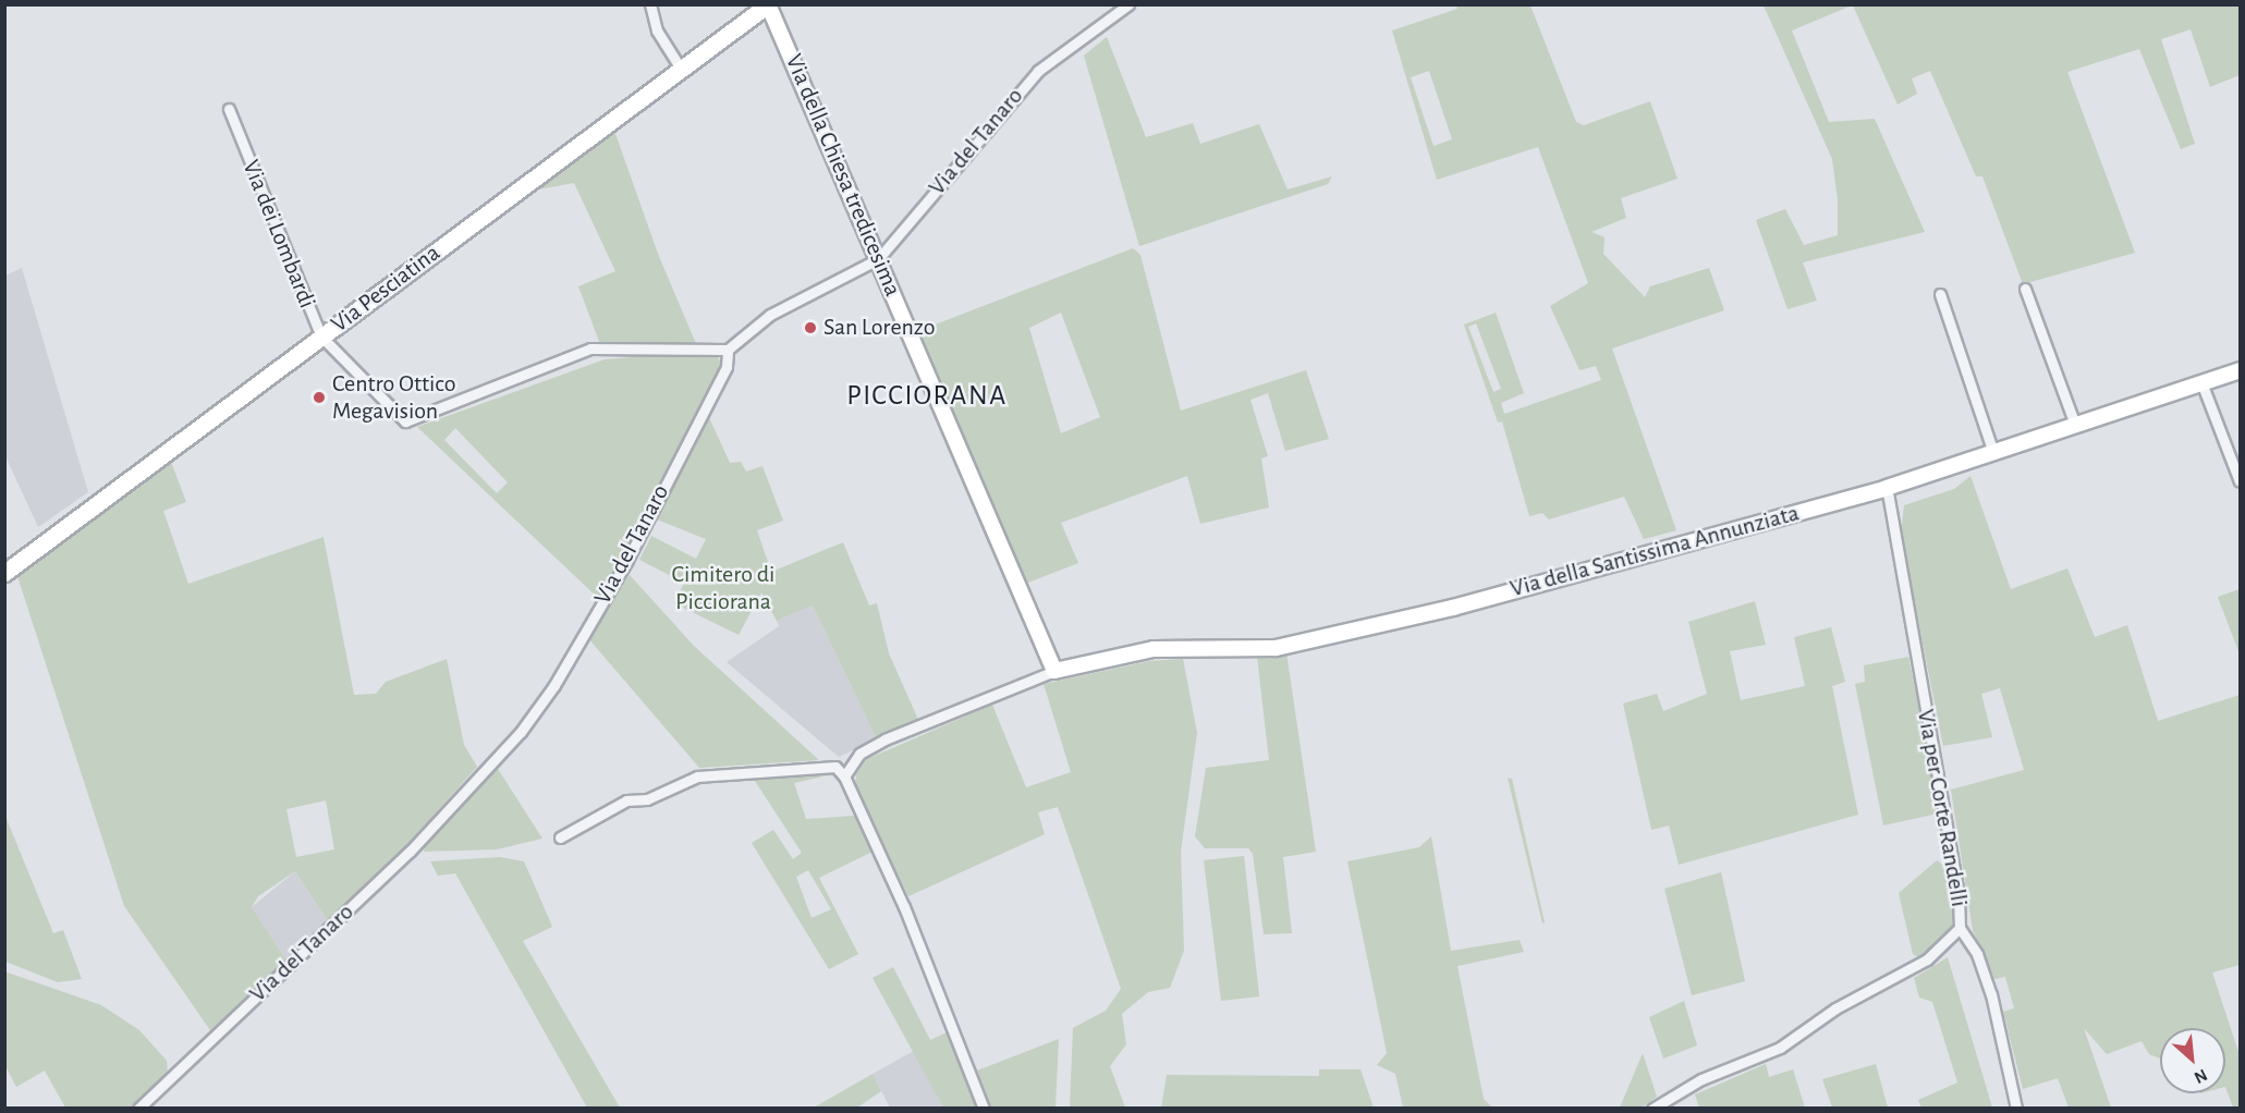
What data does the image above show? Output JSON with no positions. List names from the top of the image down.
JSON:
{
  "streets": {
    "main road": ["Via Pesciatina"],
    "street": [
      "Via del Tanaro",
      "Via della Chiesa tredicesima",
      "Via dei Lombardi",
      "Via della Santissima Annunziata",
      "Via per Corte Randelli"
    ]
  },
  "crossings": [
    ["Via del Tanaro", "Via della Chiesa tredicesima"],
    ["Via del Tanaro", "Via dei Lombardi"],
    ["Via della Chiesa tredicesima", "Via Pesciatina"],
    ["Via della Chiesa tredicesima", "Via della Santissima Annunziata"],
    ["Via dei Lombardi", "Via Pesciatina"],
    ["Via della Santissima Annunziata", "Via per Corte Randelli"]
  ],
  "districts": ["PICCIORANA"],
  "parks": ["Cimitero di Picciorana"],
  "places": ["San Lorenzo", "Centro Ottico Megavision"],
  "north": "bottom right"
}
